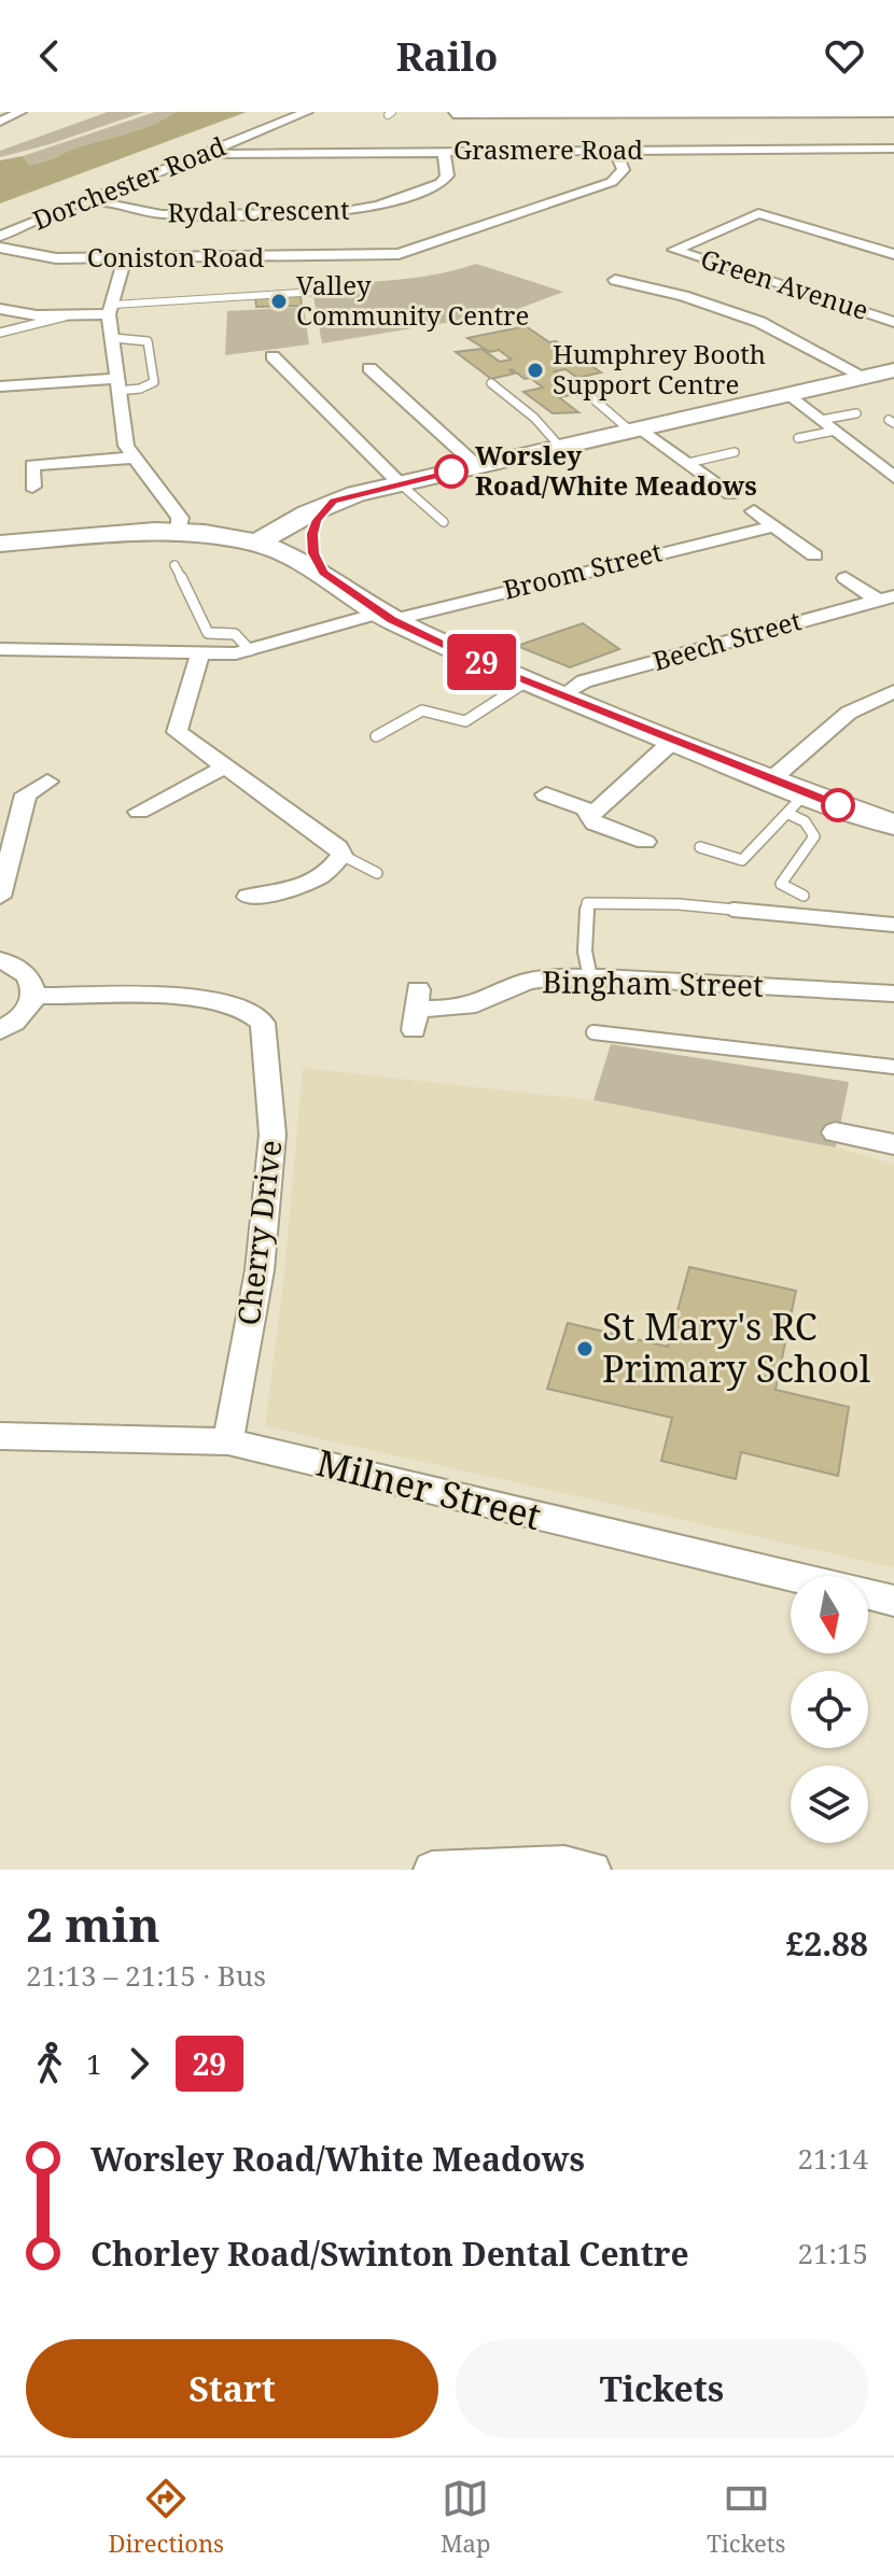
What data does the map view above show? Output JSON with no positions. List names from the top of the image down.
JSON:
{
  "streets": {
    "street": [
      "Grasmere Road",
      "Dorchester Road",
      "Rydal Crescent",
      "Coniston Road",
      "Green Avenue",
      "Broom Street",
      "Beech Street",
      "Bingham Street",
      "Cherry Drive",
      "Milner Street"
    ]
  },
  "crossings": [
    ["Grasmere Road", "Dorchester Road"],
    ["Grasmere Road", "Rydal Crescent"],
    ["Grasmere Road", "Coniston Road"],
    ["Dorchester Road", "Rydal Crescent"],
    ["Cherry Drive", "Milner Street"]
  ],
  "places": [
    "Valley Community Centre",
    "Humphrey Booth Support Centre",
    "Worsley Road/White Meadows",
    "St Mary's RC Primary School"
  ],
  "lines": ["bus line 29"],
  "north": "bottom",
  "page": {
    "header": "Railo",
    "on_map": "29",
    "heading": ["2 min", "21:13 – 21:15 · Bus", "£2.88"],
    "legs": ["1", "29"],
    "list": [
      {
        "name": "Worsley Road/White Meadows",
        "value": "21:14"
      },
      {
        "name": "Chorley Road/Swinton Dental Centre",
        "value": "21:15"
      }
    ],
    "buttons": ["Start", "Tickets"],
    "tabs": ["Directions", "Map", "Tickets"]
  }
}
